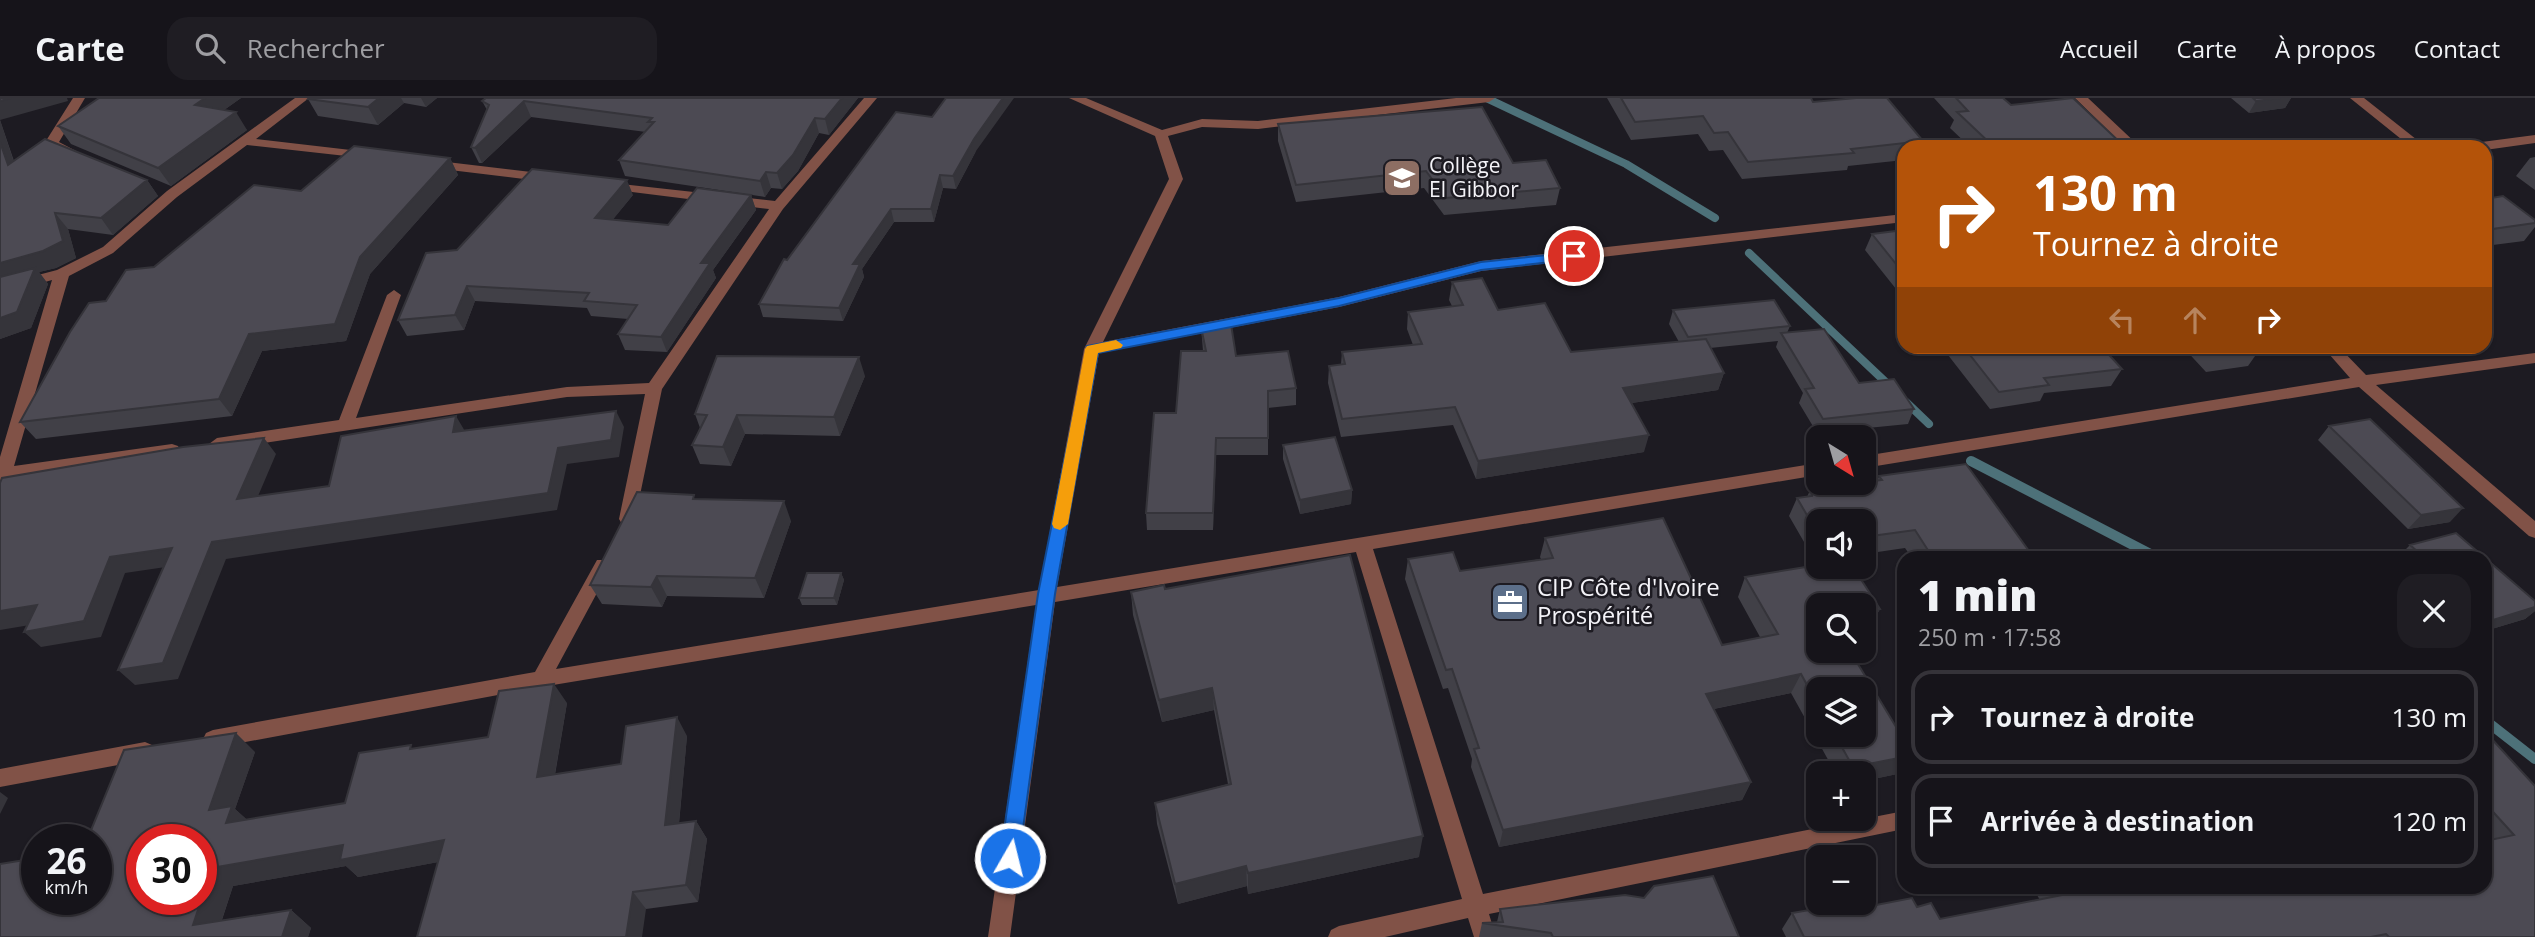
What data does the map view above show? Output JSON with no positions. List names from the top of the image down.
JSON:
{
  "places": {
    "school or university": ["Collège El Gibbor"],
    "office": ["CIP Côte d'Ivoire Prospérité"]
  },
  "north": "bottom right",
  "page": {
    "header": "Carte",
    "search": "Rechercher",
    "nav": [
      "Accueil",
      "Carte",
      "À propos",
      "Contact"
    ],
    "turn": ["130 m", "Tournez à droite"],
    "map_buttons": ["+", "−"],
    "heading": ["1 min", "250 m · 17:58"],
    "list": [
      {
        "name": "Tournez à droite",
        "value": "130 m"
      },
      {
        "name": "Arrivée à destination",
        "value": "120 m"
      }
    ],
    "speed": "26 km/h",
    "limit": "30"
  }
}
